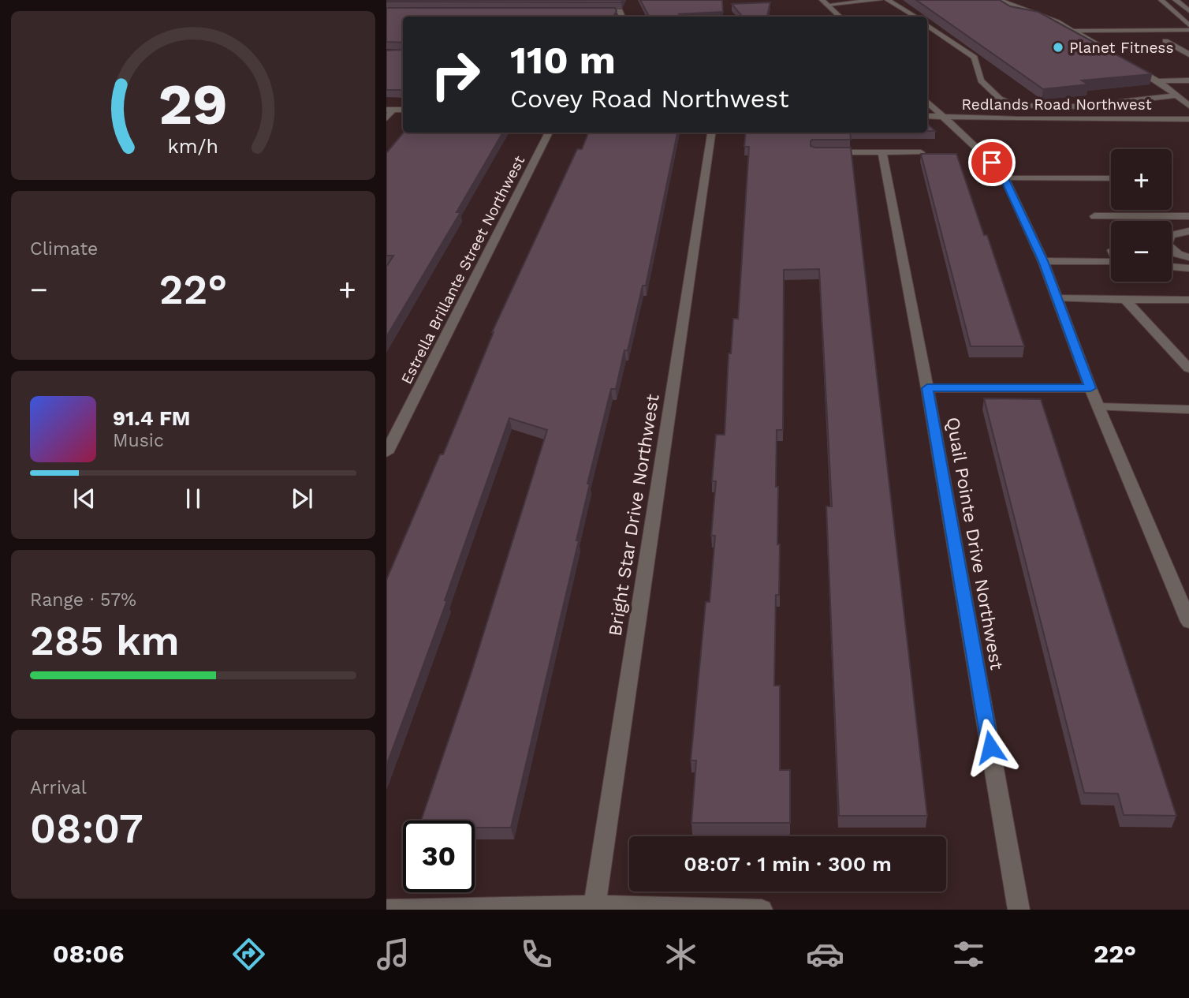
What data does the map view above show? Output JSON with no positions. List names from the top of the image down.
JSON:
{
  "streets": {
    "street": [
      "Redlands Road Northwest",
      "Estrella Brillante Street Northwest",
      "Bright Star Drive Northwest",
      "Quail Pointe Drive Northwest"
    ]
  },
  "places": ["Planet Fitness"],
  "page": {
    "turn": ["110 m", "Covey Road Northwest"],
    "map_buttons": ["+", "−"],
    "tile": [
      "Climate",
      ["Range · 57%", "285 km"],
      ["Arrival", "08:07"]
    ],
    "heat": ["−", "22°", "+"],
    "song": ["91.4 FM", "Music"],
    "limit": "30",
    "trip": "08:07 · 1 min · 300 m",
    "tabs": ["08:06", "22°"],
    "gauge": ["29", "km/h"]
  }
}
